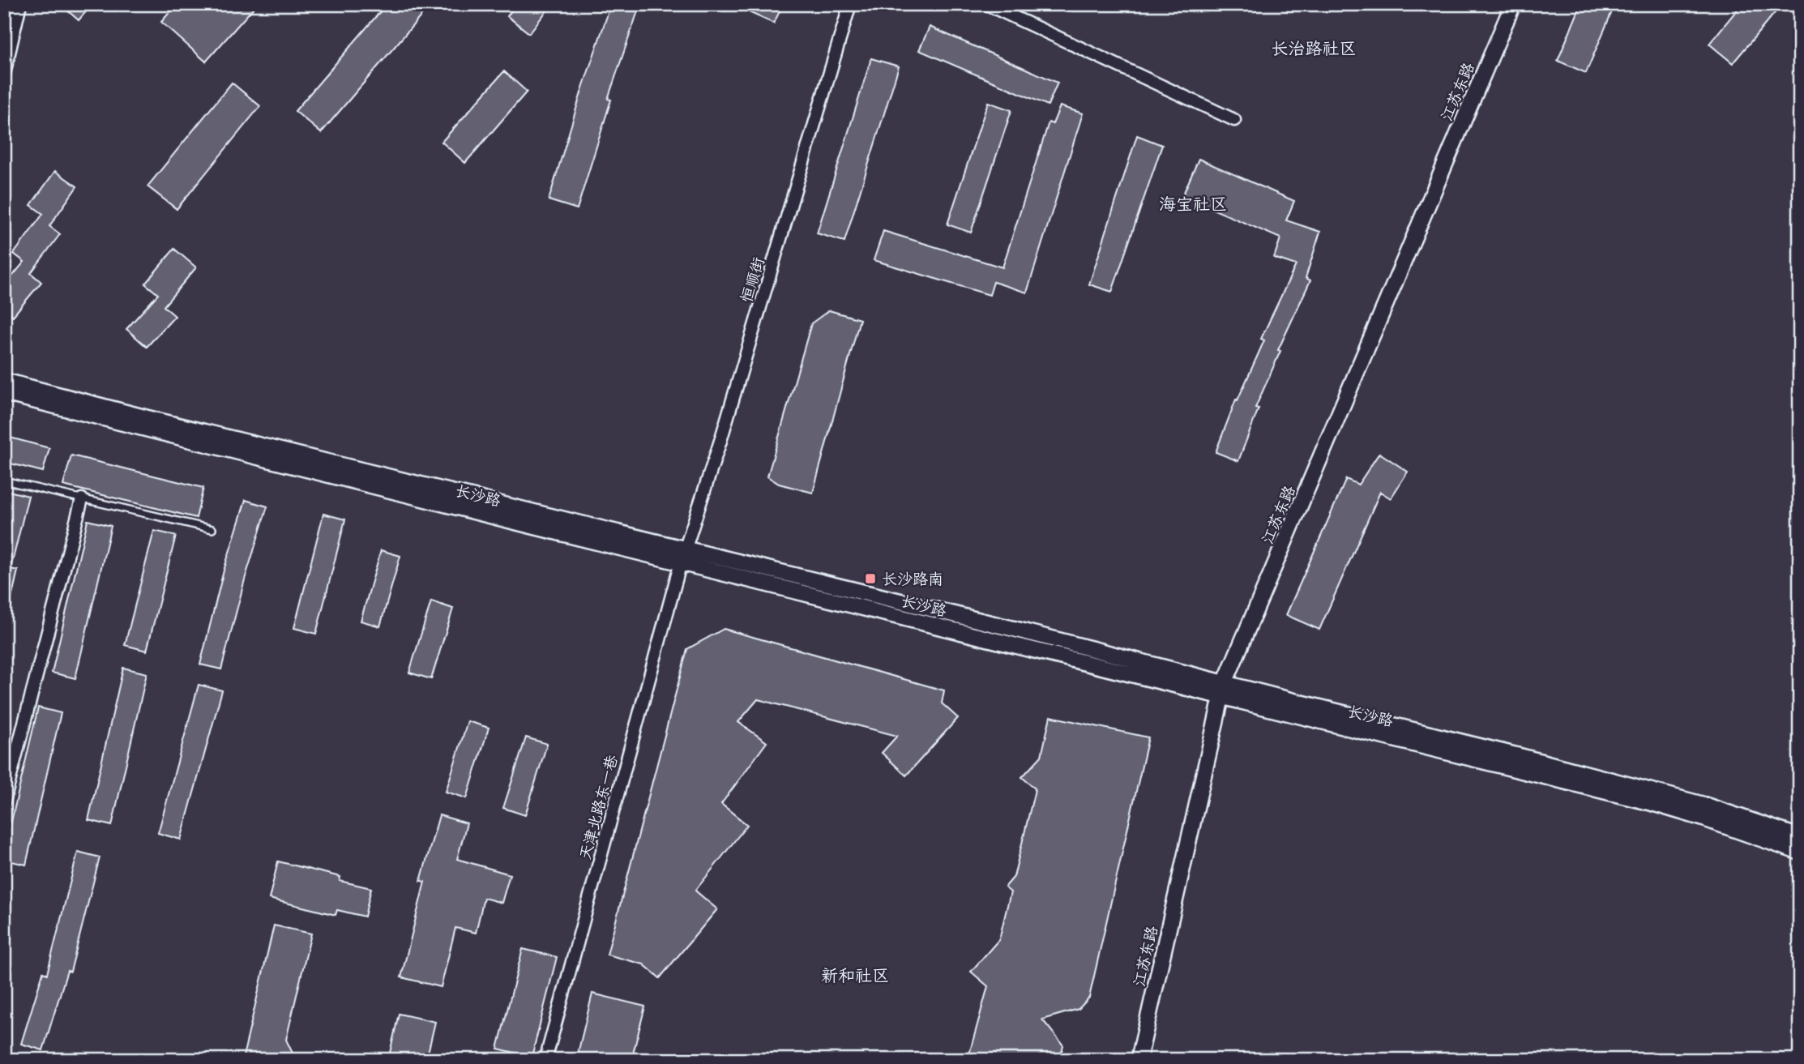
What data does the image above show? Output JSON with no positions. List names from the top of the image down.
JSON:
{
  "streets": {
    "street": [
      "江苏东路",
      "恒顺街",
      "长沙路",
      "天津北路东一巷"
    ]
  },
  "crossings": [
    ["江苏东路", "长沙路"],
    ["恒顺街", "长沙路"],
    ["恒顺街", "天津北路东一巷"],
    ["长沙路", "天津北路东一巷"]
  ],
  "districts": ["长治路社区", "海宝社区", "新和社区"],
  "places": {
    "transit": ["长沙路南"]
  }
}
